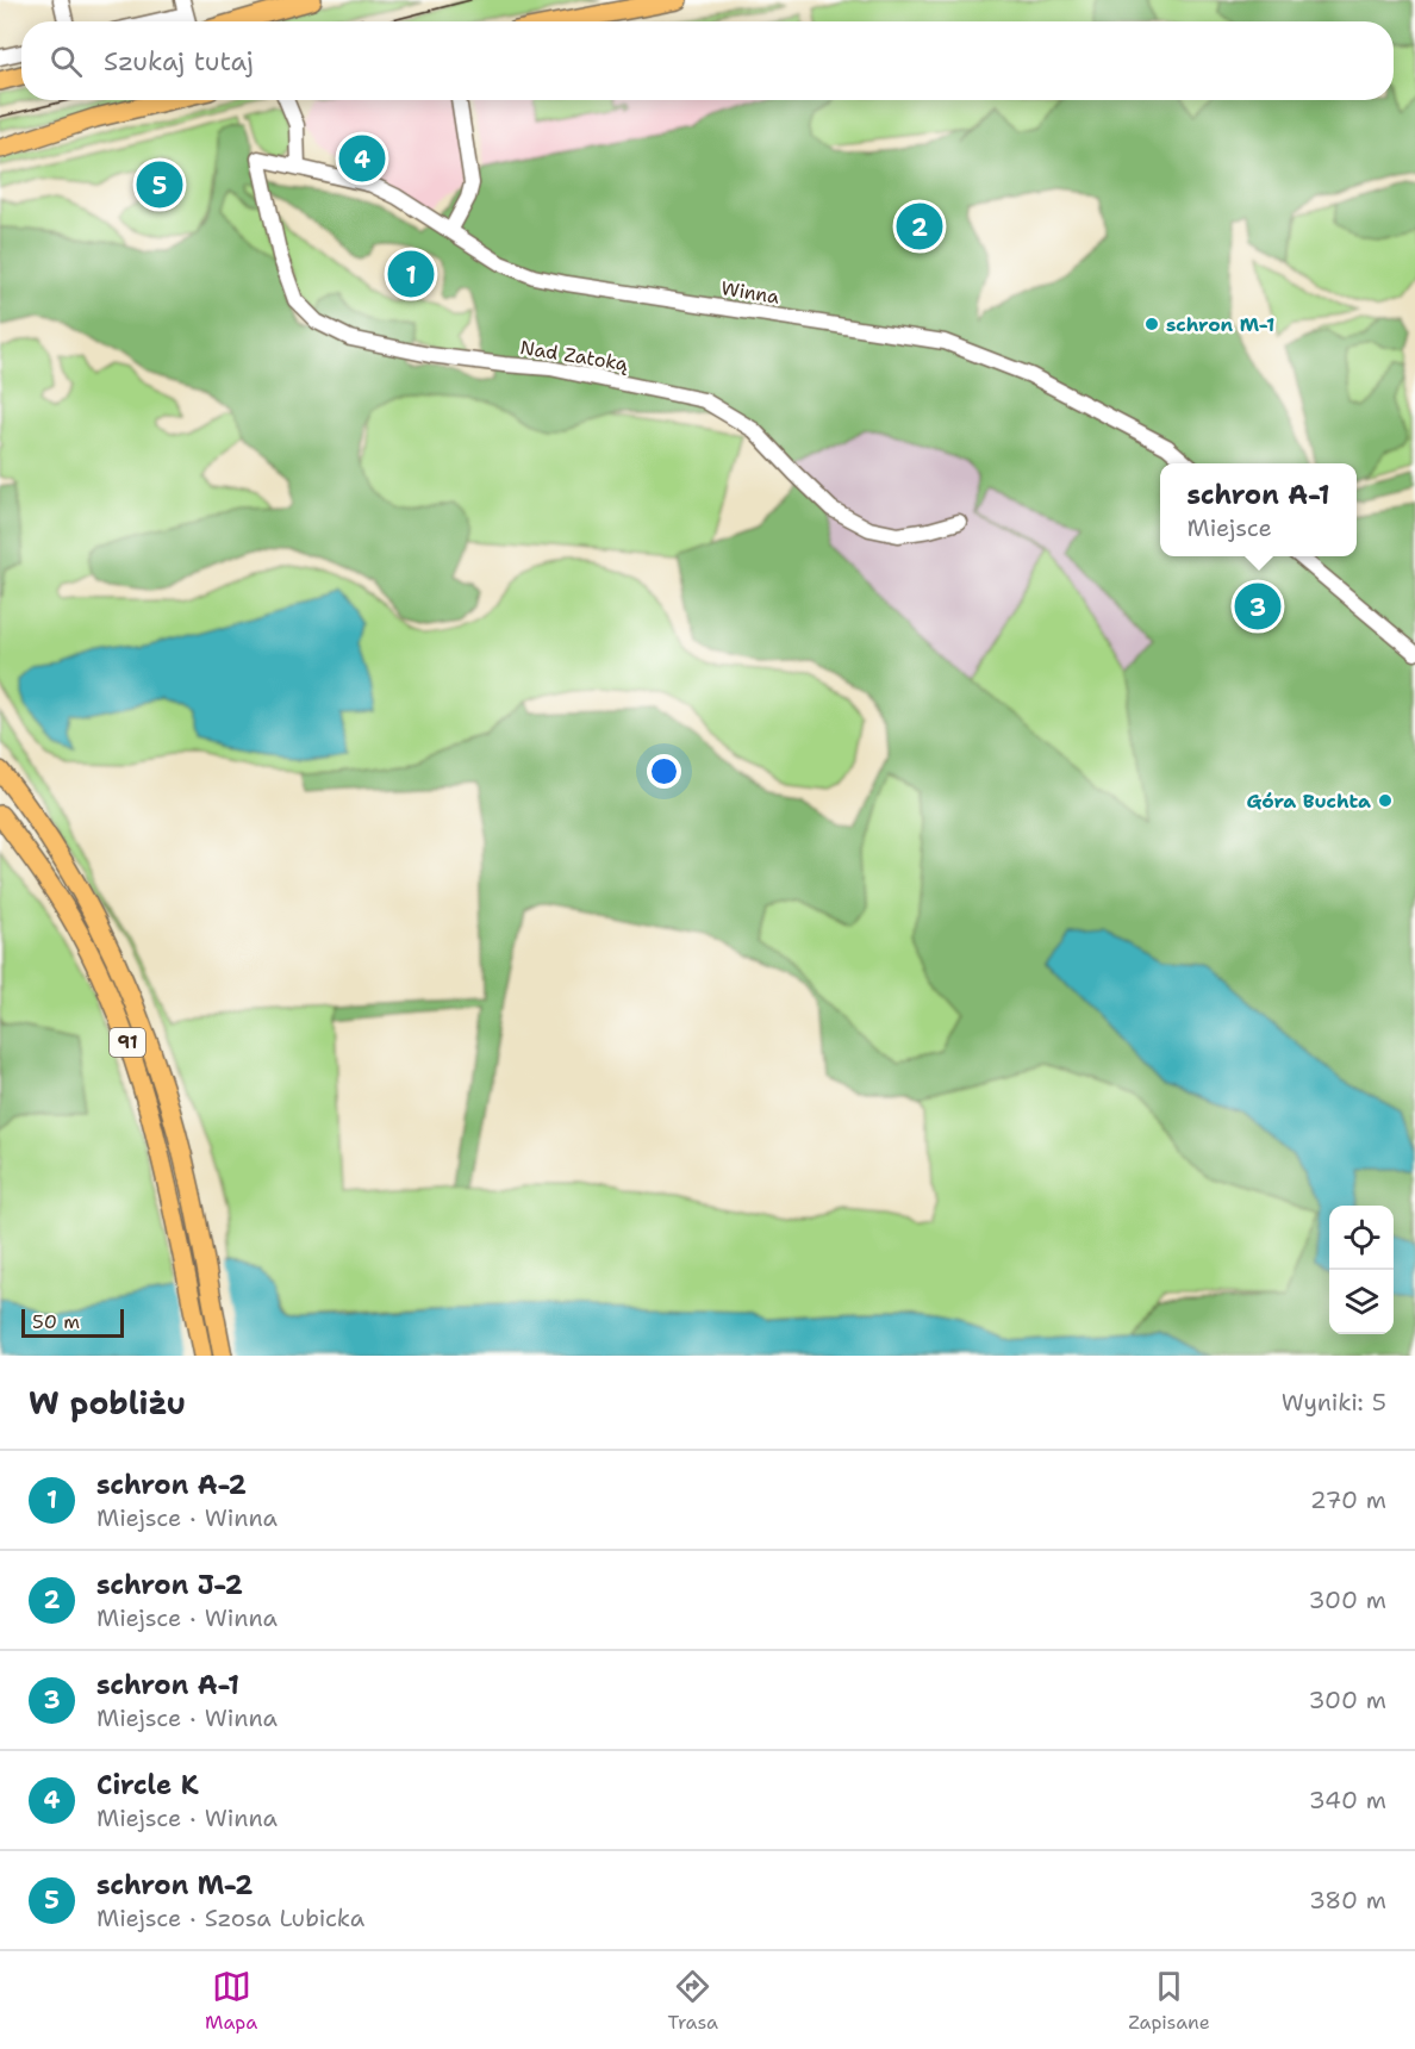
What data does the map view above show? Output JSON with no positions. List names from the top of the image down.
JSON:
{
  "streets": {
    "main road": ["91"],
    "street": ["Winna", "Nad Zatoką"]
  },
  "crossings": [
    ["Winna", "Nad Zatoką"]
  ],
  "places": ["schron M-1", "Góra Buchta"],
  "scale_bar": "50 m",
  "page": {
    "search": "Szukaj tutaj",
    "pins": [
      "4",
      "5",
      "2",
      "1",
      "3"
    ],
    "popup": ["schron A-1", "Miejsce"],
    "scale": "50 m",
    "heading": ["W pobliżu", "Wyniki: 5"],
    "list": [
      {
        "mark": "1",
        "name": "schron A-2",
        "note": "Miejsce · Winna",
        "value": "270 m"
      },
      {
        "mark": "2",
        "name": "schron J-2",
        "note": "Miejsce · Winna",
        "value": "300 m"
      },
      {
        "mark": "3",
        "name": "schron A-1",
        "note": "Miejsce · Winna",
        "value": "300 m"
      },
      {
        "mark": "4",
        "name": "Circle K",
        "note": "Miejsce · Winna",
        "value": "340 m"
      },
      {
        "mark": "5",
        "name": "schron M-2",
        "note": "Miejsce · Szosa Lubicka",
        "value": "380 m"
      }
    ],
    "nav": ["Mapa", "Trasa", "Zapisane"]
  }
}
